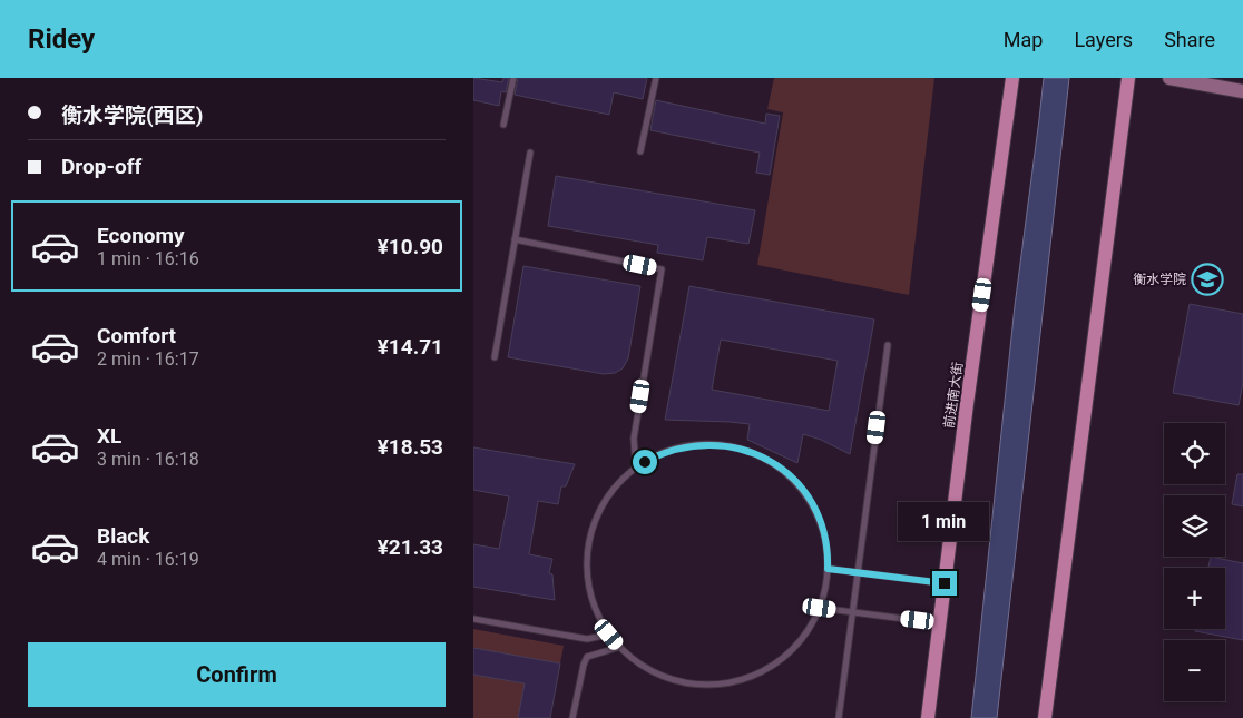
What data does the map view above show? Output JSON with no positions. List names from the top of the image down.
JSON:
{
  "streets": {
    "main road": ["前进南大街"]
  },
  "places": {
    "school or university": ["衡水学院"]
  },
  "page": {
    "header": "Ridey",
    "nav": ["Map", "Layers", "Share"],
    "banner": ["衡水学院(西区)", "Drop-off"],
    "list": [
      {
        "name": "Economy",
        "note": "1 min · 16:16",
        "value": "¥10.90"
      },
      {
        "name": "Comfort",
        "note": "2 min · 16:17",
        "value": "¥14.71"
      },
      {
        "name": "XL",
        "note": "3 min · 16:18",
        "value": "¥18.53"
      },
      {
        "name": "Black",
        "note": "4 min · 16:19",
        "value": "¥21.33"
      }
    ],
    "map_buttons": ["+", "−"],
    "bubble": "1 min",
    "buttons": "Confirm"
  }
}
